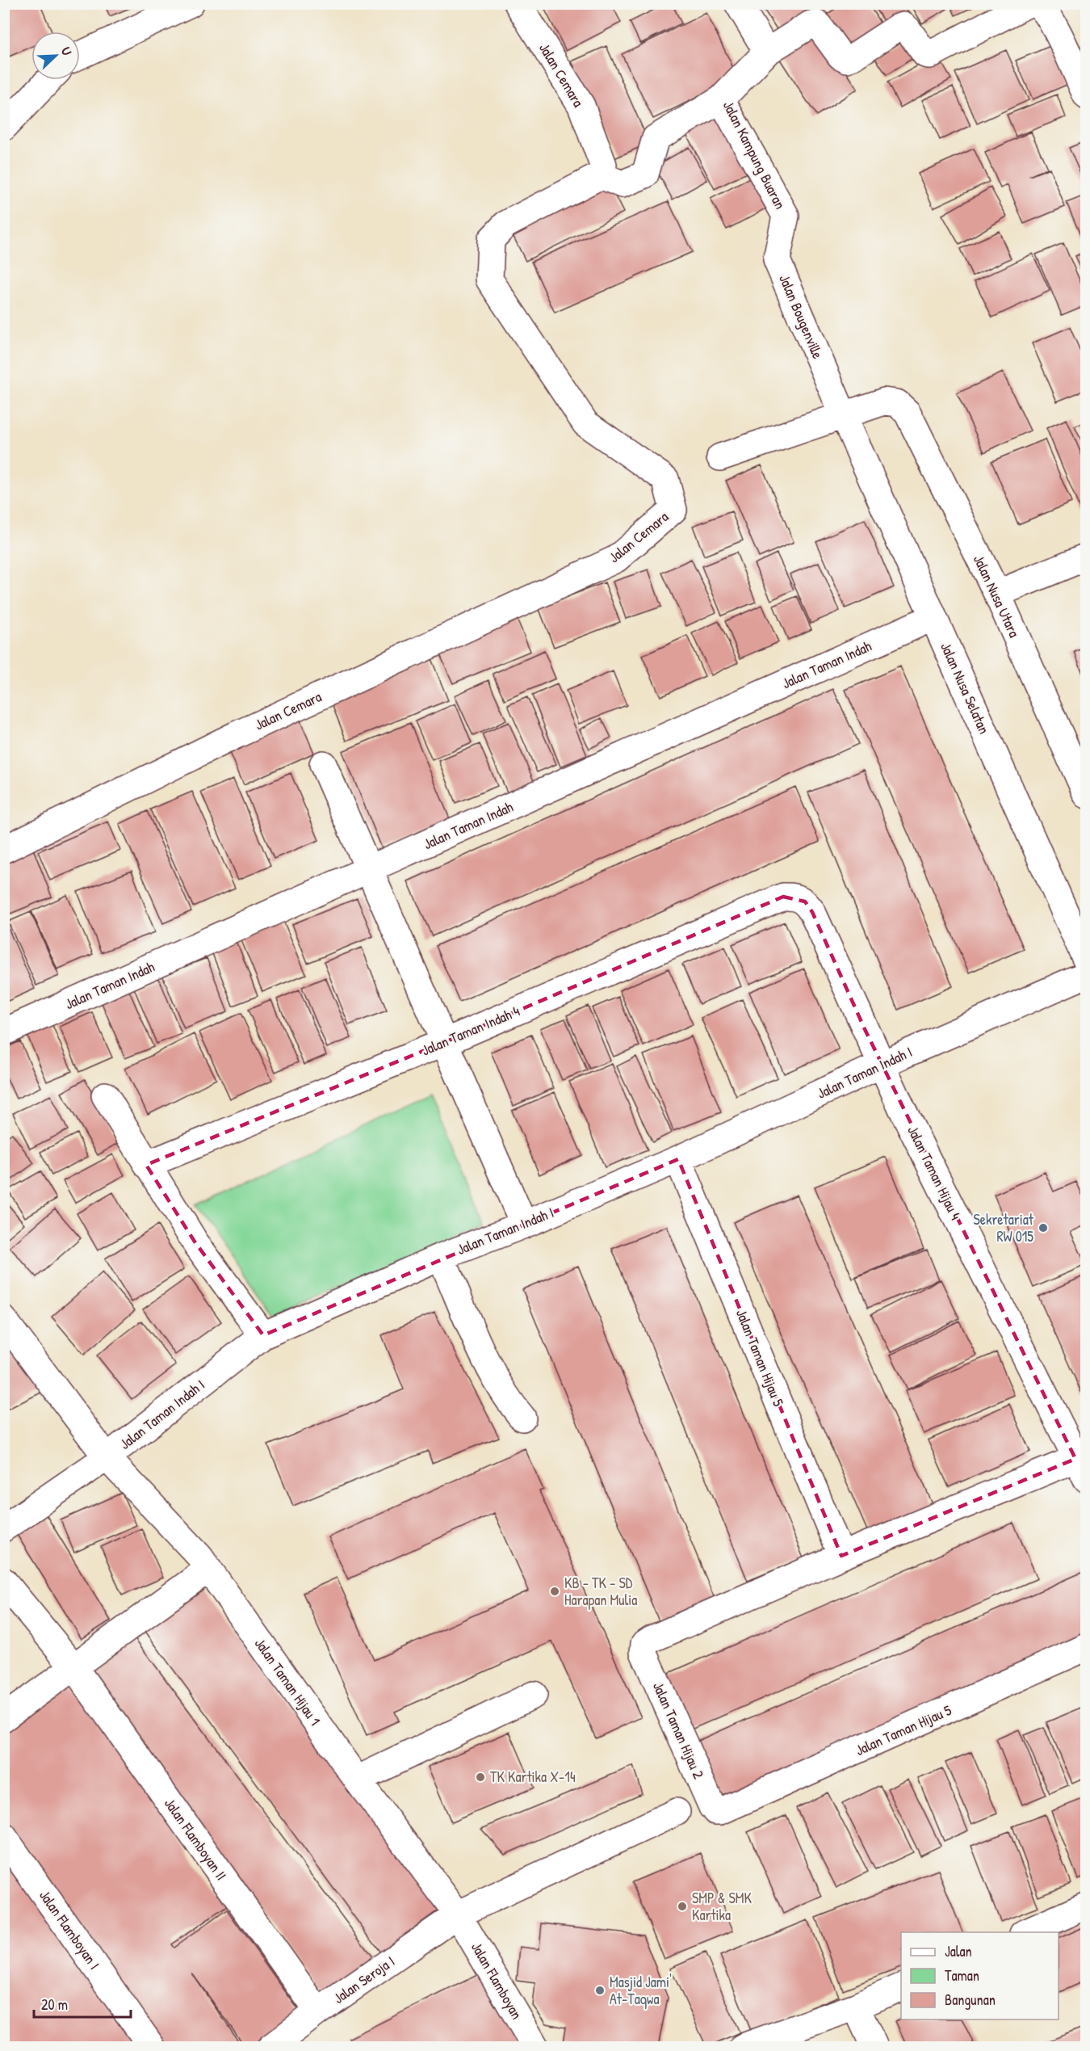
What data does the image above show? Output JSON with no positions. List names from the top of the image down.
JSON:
{
  "streets": {
    "street": [
      "Jalan Cemara",
      "Jalan Kampung Buaran",
      "Jalan Bougenville",
      "Jalan Nusa Utara",
      "Jalan Taman Indah",
      "Jalan Nusa Selatan",
      "Jalan Taman Indah 4",
      "Jalan Taman Indah I",
      "Jalan Taman Hijau 4",
      "Jalan Taman Hijau 5",
      "Jalan Taman Hijau 1",
      "Jalan Taman Hijau 2",
      "Jalan Flamboyan II",
      "Jalan Flamboyan I",
      "Jalan Seroja I",
      "Jalan Flamboyan"
    ]
  },
  "crossings": [
    ["Jalan Kampung Buaran", "Jalan Bougenville"],
    ["Jalan Bougenville", "Jalan Nusa Utara"],
    ["Jalan Bougenville", "Jalan Nusa Selatan"],
    ["Jalan Nusa Utara", "Jalan Nusa Selatan"],
    ["Jalan Taman Indah", "Jalan Nusa Selatan"],
    ["Jalan Taman Indah 4", "Jalan Taman Hijau 4"],
    ["Jalan Taman Indah I", "Jalan Taman Hijau 4"],
    ["Jalan Taman Indah I", "Jalan Taman Hijau 5"],
    ["Jalan Taman Indah I", "Jalan Taman Hijau 1"],
    ["Jalan Taman Hijau 5", "Jalan Taman Hijau 2"],
    ["Jalan Taman Hijau 1", "Jalan Seroja I"],
    ["Jalan Taman Hijau 1", "Jalan Flamboyan"],
    ["Jalan Flamboyan II", "Jalan Seroja I"],
    ["Jalan Seroja I", "Jalan Flamboyan"]
  ],
  "places": [
    "Sekretariat RW 015",
    "KB - TK - SD Harapan Mulia",
    "TK Kartika X-14",
    "SMP & SMK Kartika",
    "Masjid Jami' At-Taqwa"
  ],
  "legend": ["Jalan", "Taman", "Bangunan"],
  "scale_bar": "20 m",
  "north": "top right"
}
